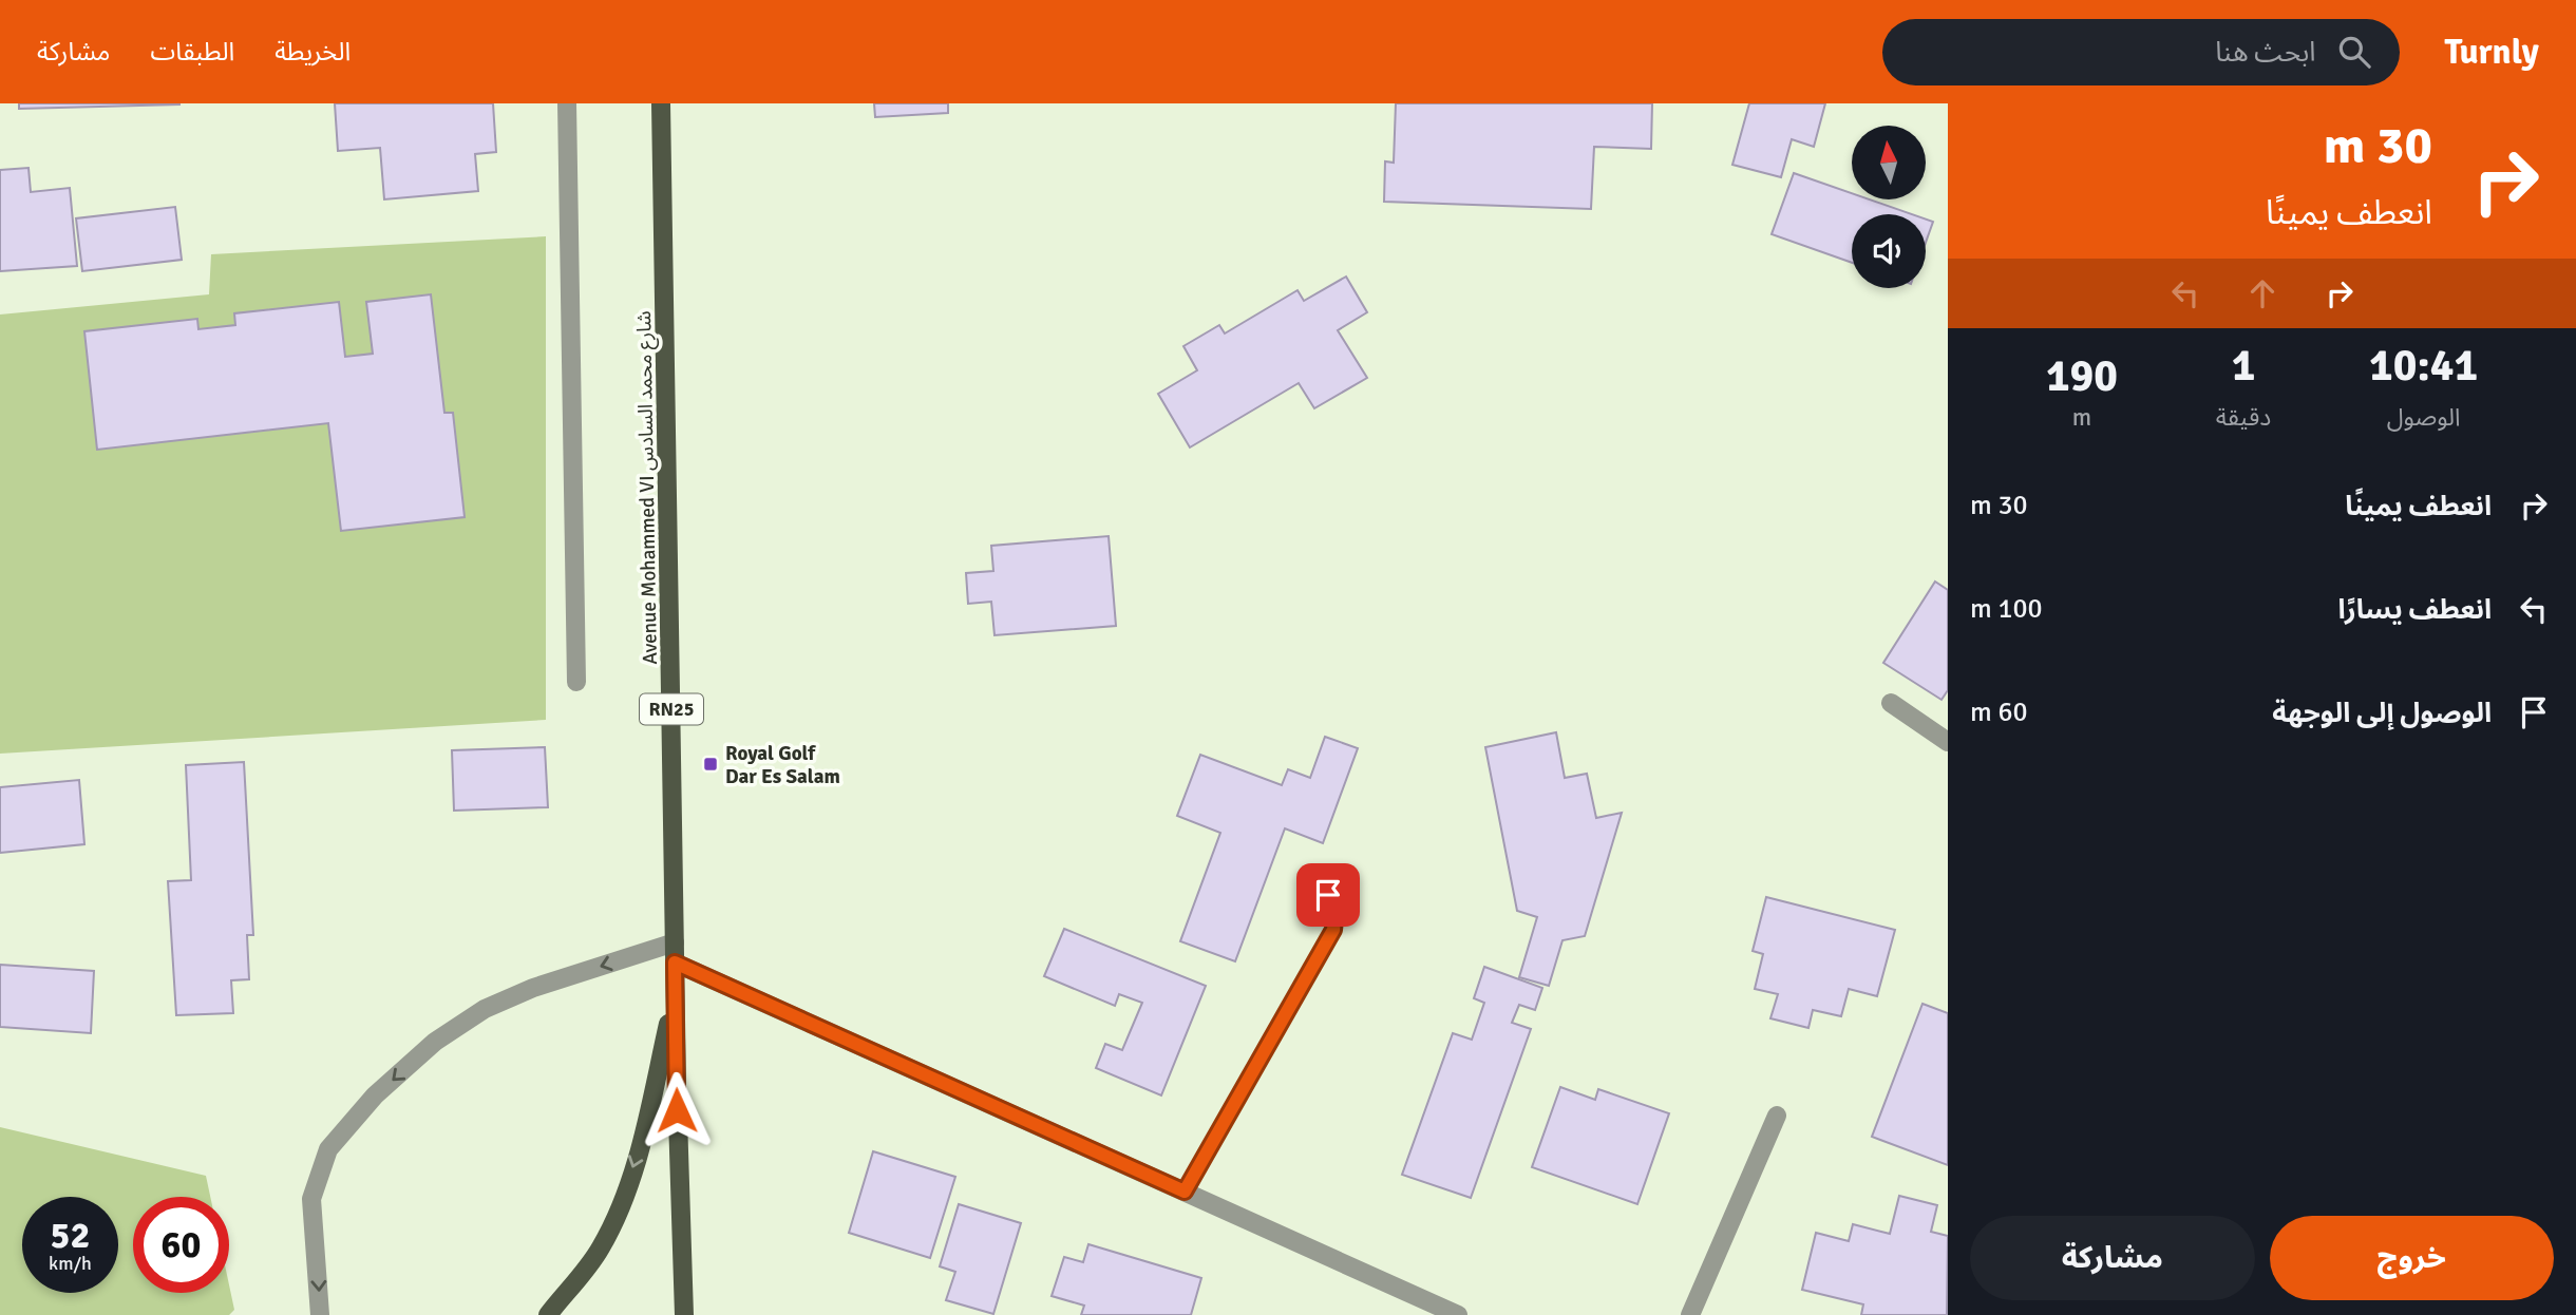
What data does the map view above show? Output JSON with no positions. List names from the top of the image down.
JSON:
{
  "streets": {
    "main road": ["Avenue Mohammed VI شارع محمد السادس", "RN25"]
  },
  "places": {
    "transit": ["Royal Golf Dar Es Salam"]
  },
  "north": "top",
  "page": {
    "header": "Turnly",
    "search": "ابحث هنا",
    "nav": ["الخريطة", "الطبقات", "مشاركة"],
    "turn": ["30 m", "انعطف يمينًا"],
    "eta": [
      "10:41",
      "الوصول",
      "1",
      "دقيقة",
      "190",
      "m"
    ],
    "list": [
      {
        "name": "انعطف يمينًا",
        "value": "30 m"
      },
      {
        "name": "انعطف يسارًا",
        "value": "100 m"
      },
      {
        "name": "الوصول إلى الوجهة",
        "value": "60 m"
      }
    ],
    "speed": "52 km/h",
    "limit": "60",
    "buttons": ["خروج", "مشاركة"]
  }
}
